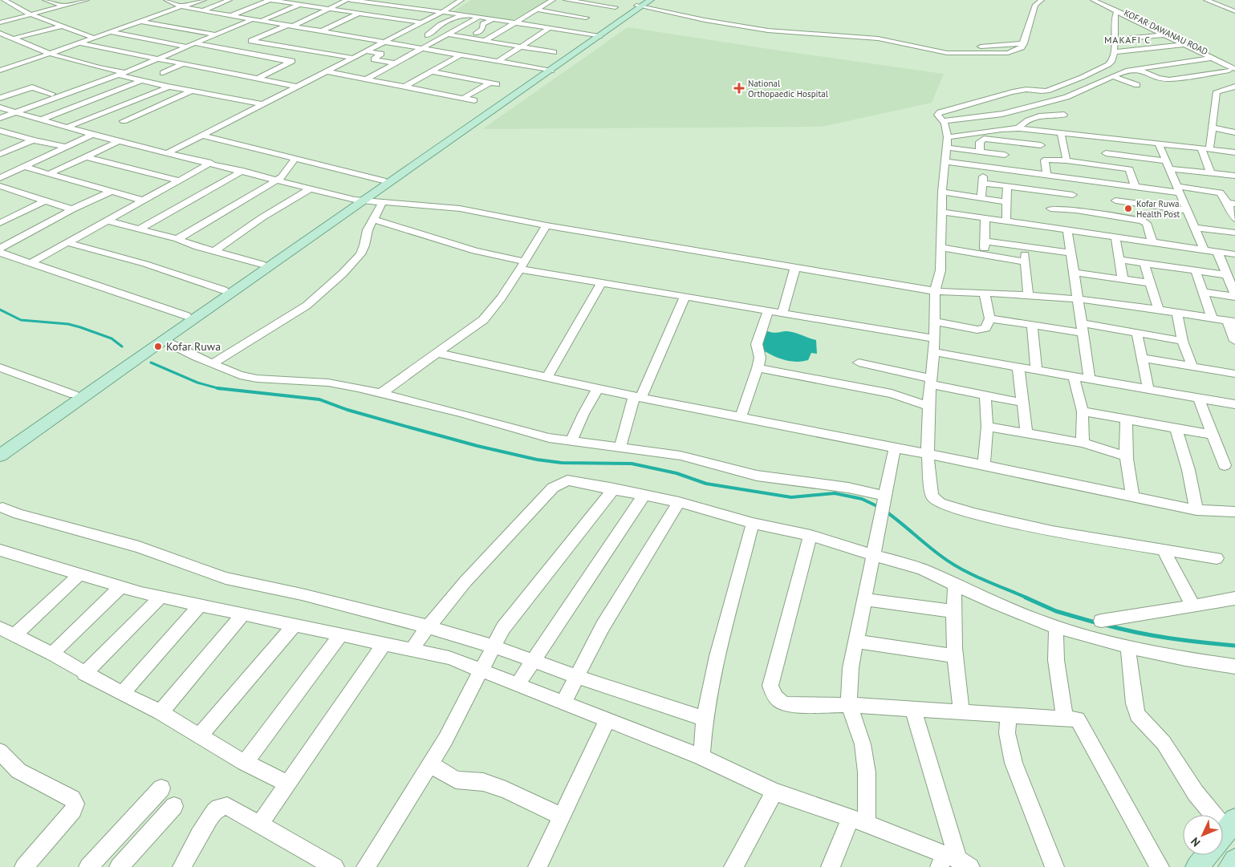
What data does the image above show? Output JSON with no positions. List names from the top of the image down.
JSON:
{
  "streets": {
    "street": ["KOFAR DAWANAU ROAD"]
  },
  "districts": ["MAKAFI C"],
  "places": {
    "health": ["National Orthopaedic Hospital"],
    "other": ["Kofar Ruwa Health Post", "Kofar Ruwa"]
  },
  "north": "bottom left"
}
